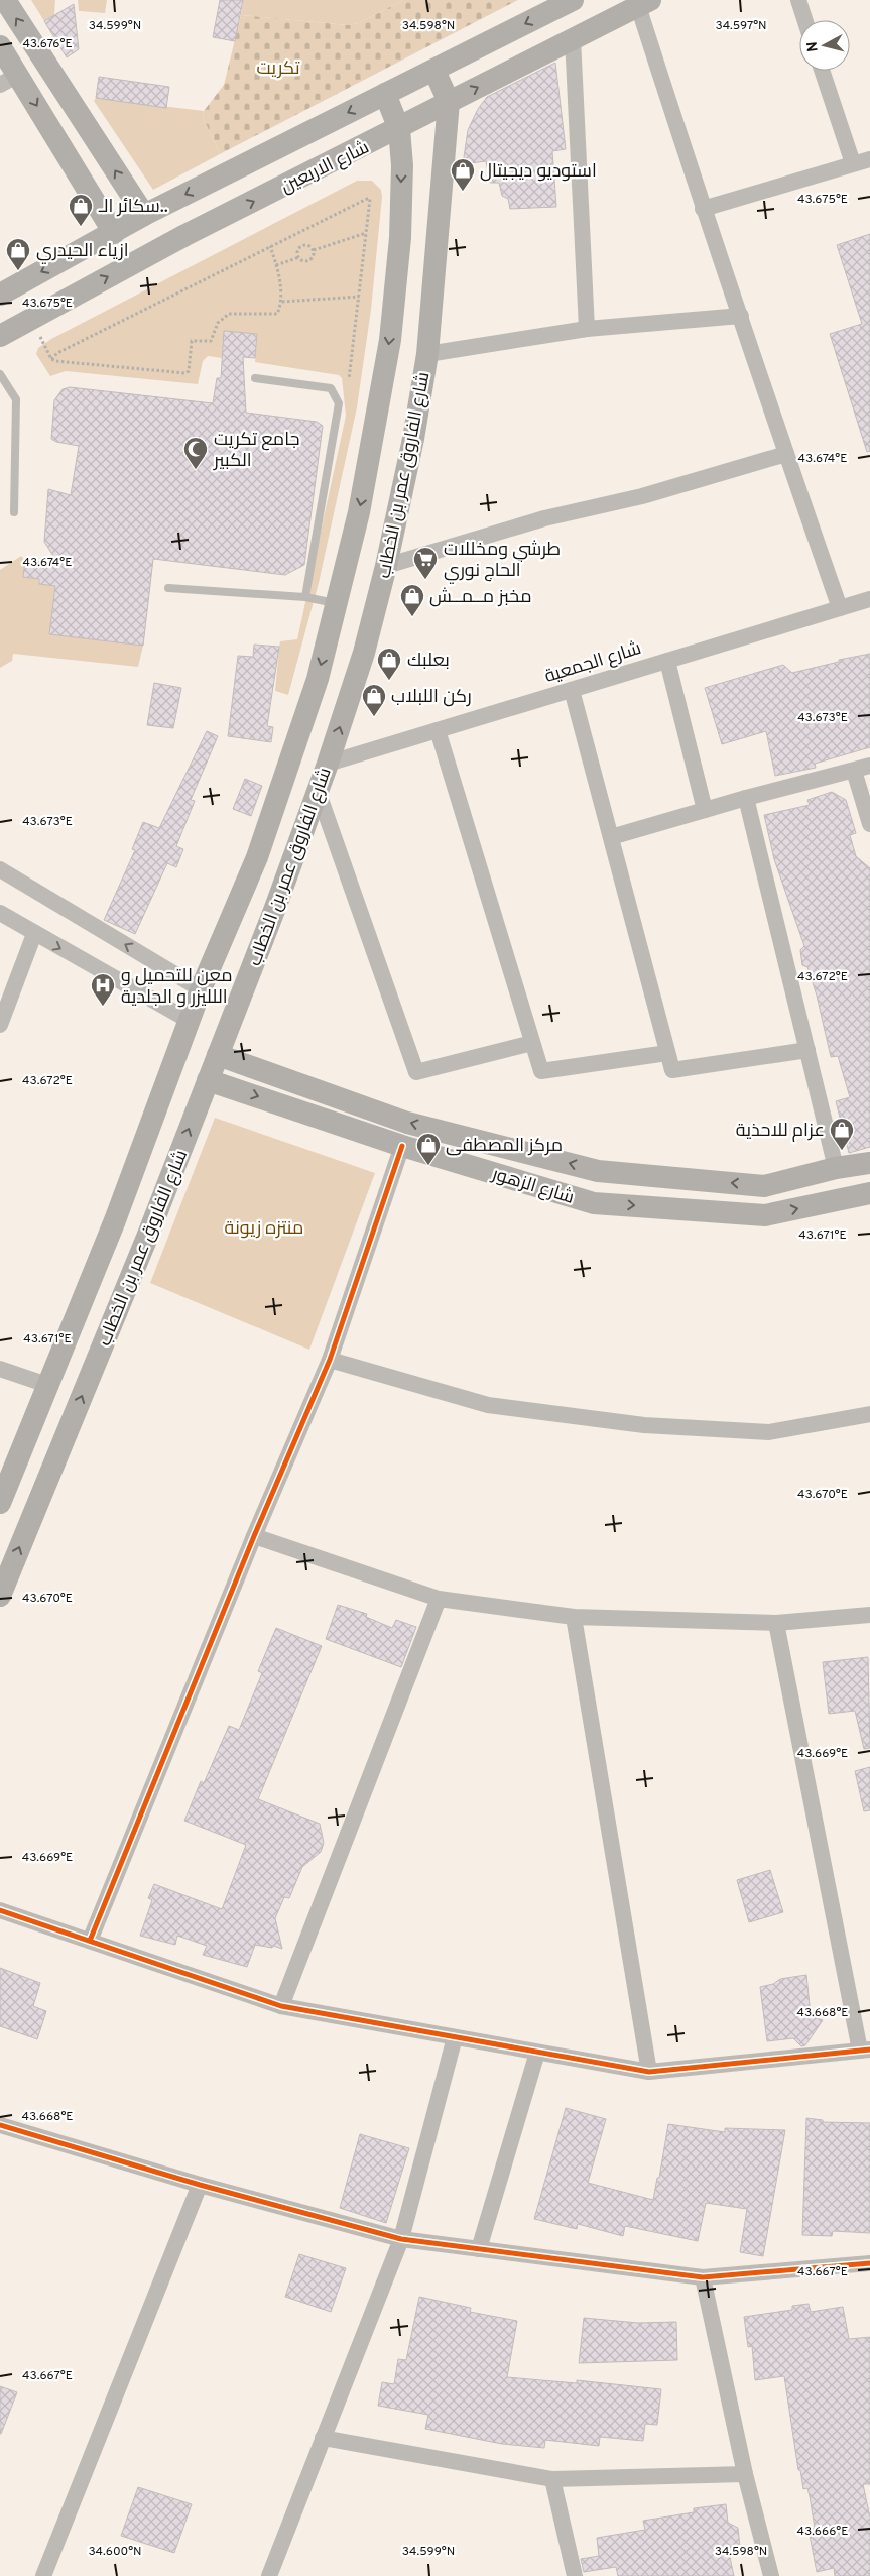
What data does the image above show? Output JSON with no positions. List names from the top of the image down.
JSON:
{
  "streets": {
    "main road": ["شارع الاربعين", "شارع الفاروق عمر بن الخطاب", "شارع الزهور"],
    "street": ["شارع الجمعية"]
  },
  "crossings": [
    ["شارع الاربعين", "شارع الفاروق عمر بن الخطاب"],
    ["شارع الفاروق عمر بن الخطاب", "شارع الجمعية"],
    ["شارع الفاروق عمر بن الخطاب", "شارع الزهور"]
  ],
  "parks": ["تكريت", "منتزه زيونة"],
  "places": {
    "shop": [
      "استوديو ديجيتال",
      "سكائر الـ..",
      "ازياء الحيدري",
      "مخبز مــمــش",
      "بعلبك",
      "ركن اللبلاب",
      "عزام للاحذية",
      "مركز المصطفى"
    ],
    "mosque": ["جامع تكريت الكبير"],
    "supermarket": ["طرشي ومخللات الحاج نوري"],
    "hospital": ["معن للتحميل و اللليزر و الجلدية"]
  },
  "north": "left",
  "coordinates": [
    "34.599°N",
    "34.598°N",
    "34.597°N",
    "43.676°E",
    "43.675°E",
    "43.674°E",
    "43.673°E",
    "43.672°E",
    "43.671°E",
    "43.670°E",
    "43.669°E",
    "43.668°E",
    "43.667°E",
    "43.666°E",
    "34.600°N"
  ]
}
